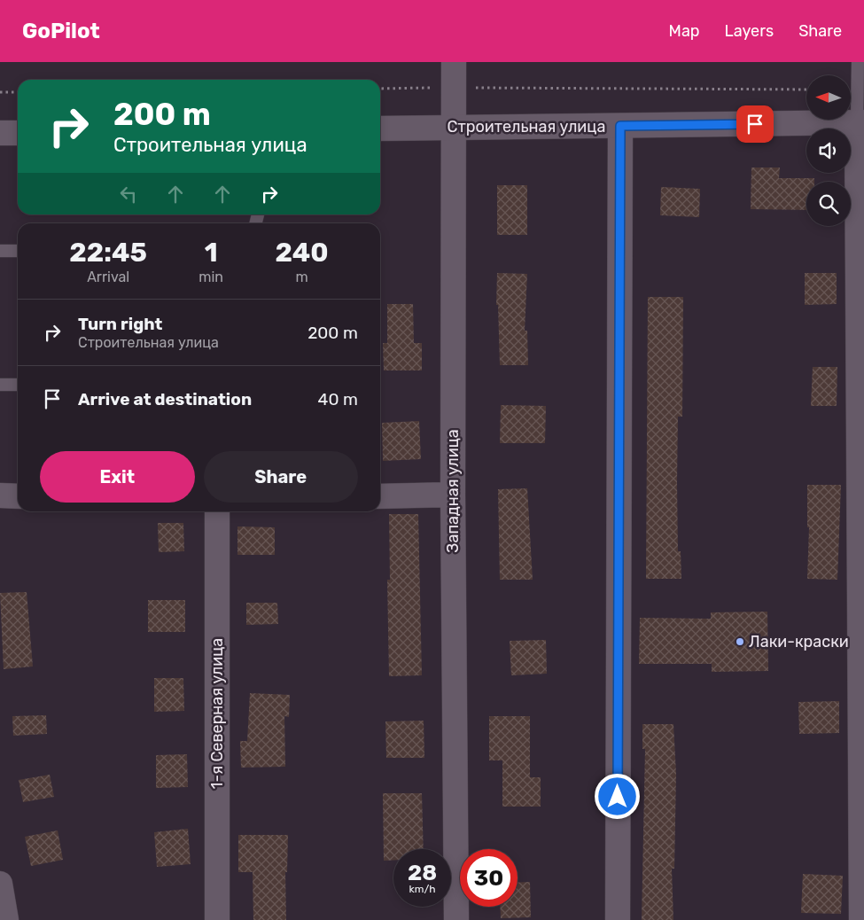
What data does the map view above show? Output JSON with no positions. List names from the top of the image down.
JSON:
{
  "streets": {
    "street": ["Строительная улица", "Западная улица", "1-я Северная улица"]
  },
  "crossings": [
    ["Строительная улица", "Западная улица"]
  ],
  "places": ["Лаки-краски"],
  "north": "left",
  "page": {
    "header": "GoPilot",
    "nav": ["Map", "Layers", "Share"],
    "turn": ["200 m", "Строительная улица"],
    "eta": [
      "22:45",
      "Arrival",
      "1",
      "min",
      "240",
      "m"
    ],
    "list": [
      {
        "name": "Turn right",
        "note": "Строительная улица",
        "value": "200 m"
      },
      {
        "name": "Arrive at destination",
        "value": "40 m"
      }
    ],
    "buttons": ["Exit", "Share"],
    "speed": "28 km/h",
    "limit": "30"
  }
}
